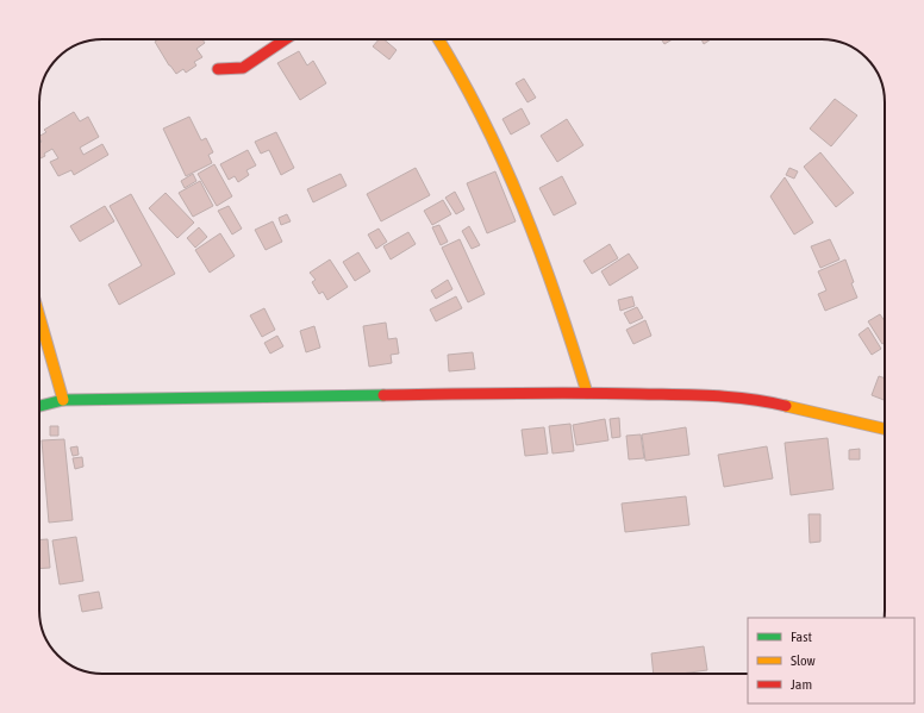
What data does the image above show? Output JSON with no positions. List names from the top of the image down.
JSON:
{
  "legend": ["Fast", "Slow", "Jam"]
}
